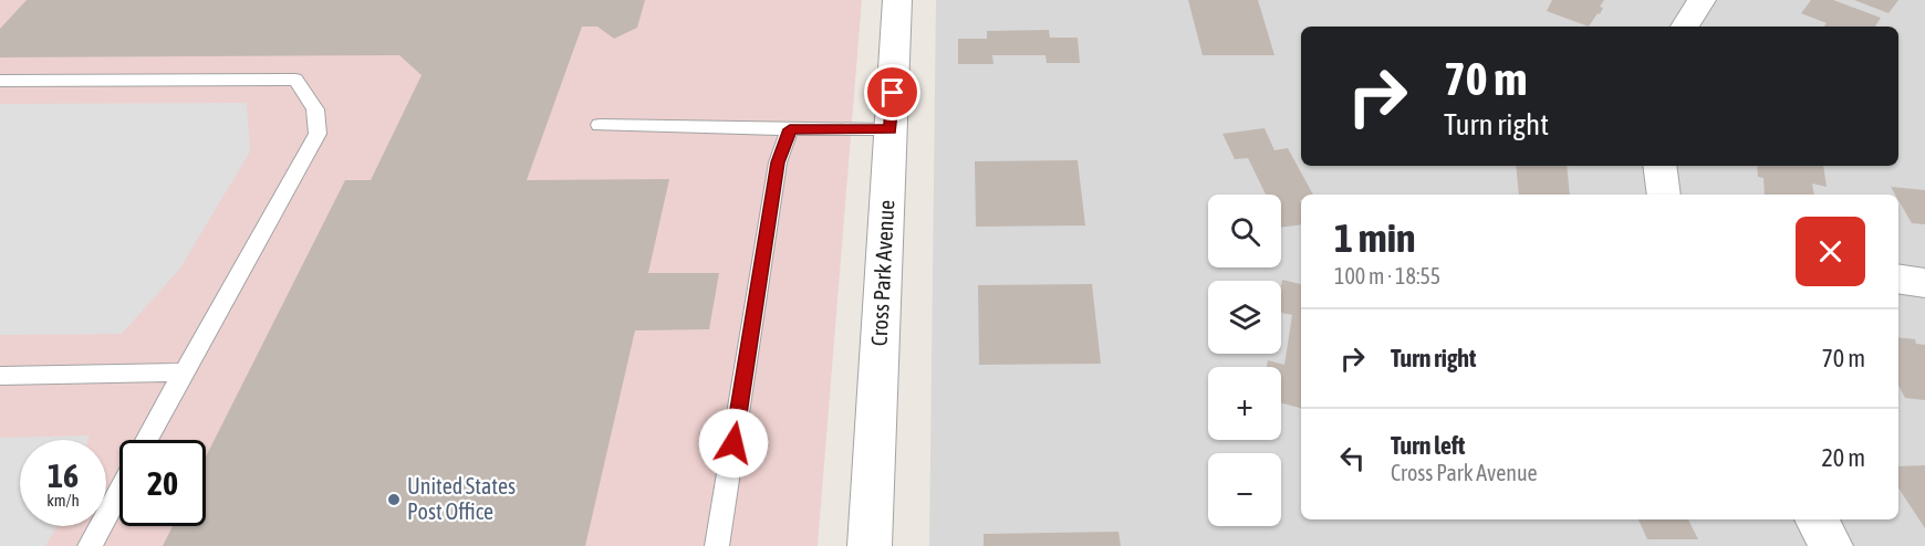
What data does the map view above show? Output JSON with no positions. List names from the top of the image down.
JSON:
{
  "streets": {
    "street": ["Cross Park Avenue"]
  },
  "places": ["United States Post Office"],
  "page": {
    "turn": ["70 m", "Turn right"],
    "map_buttons": ["+", "−"],
    "heading": ["1 min", "100 m · 18:55"],
    "list": [
      {
        "name": "Turn right",
        "value": "70 m"
      },
      {
        "name": "Turn left",
        "note": "Cross Park Avenue",
        "value": "20 m"
      }
    ],
    "speed": "16 km/h",
    "limit": "20"
  }
}
